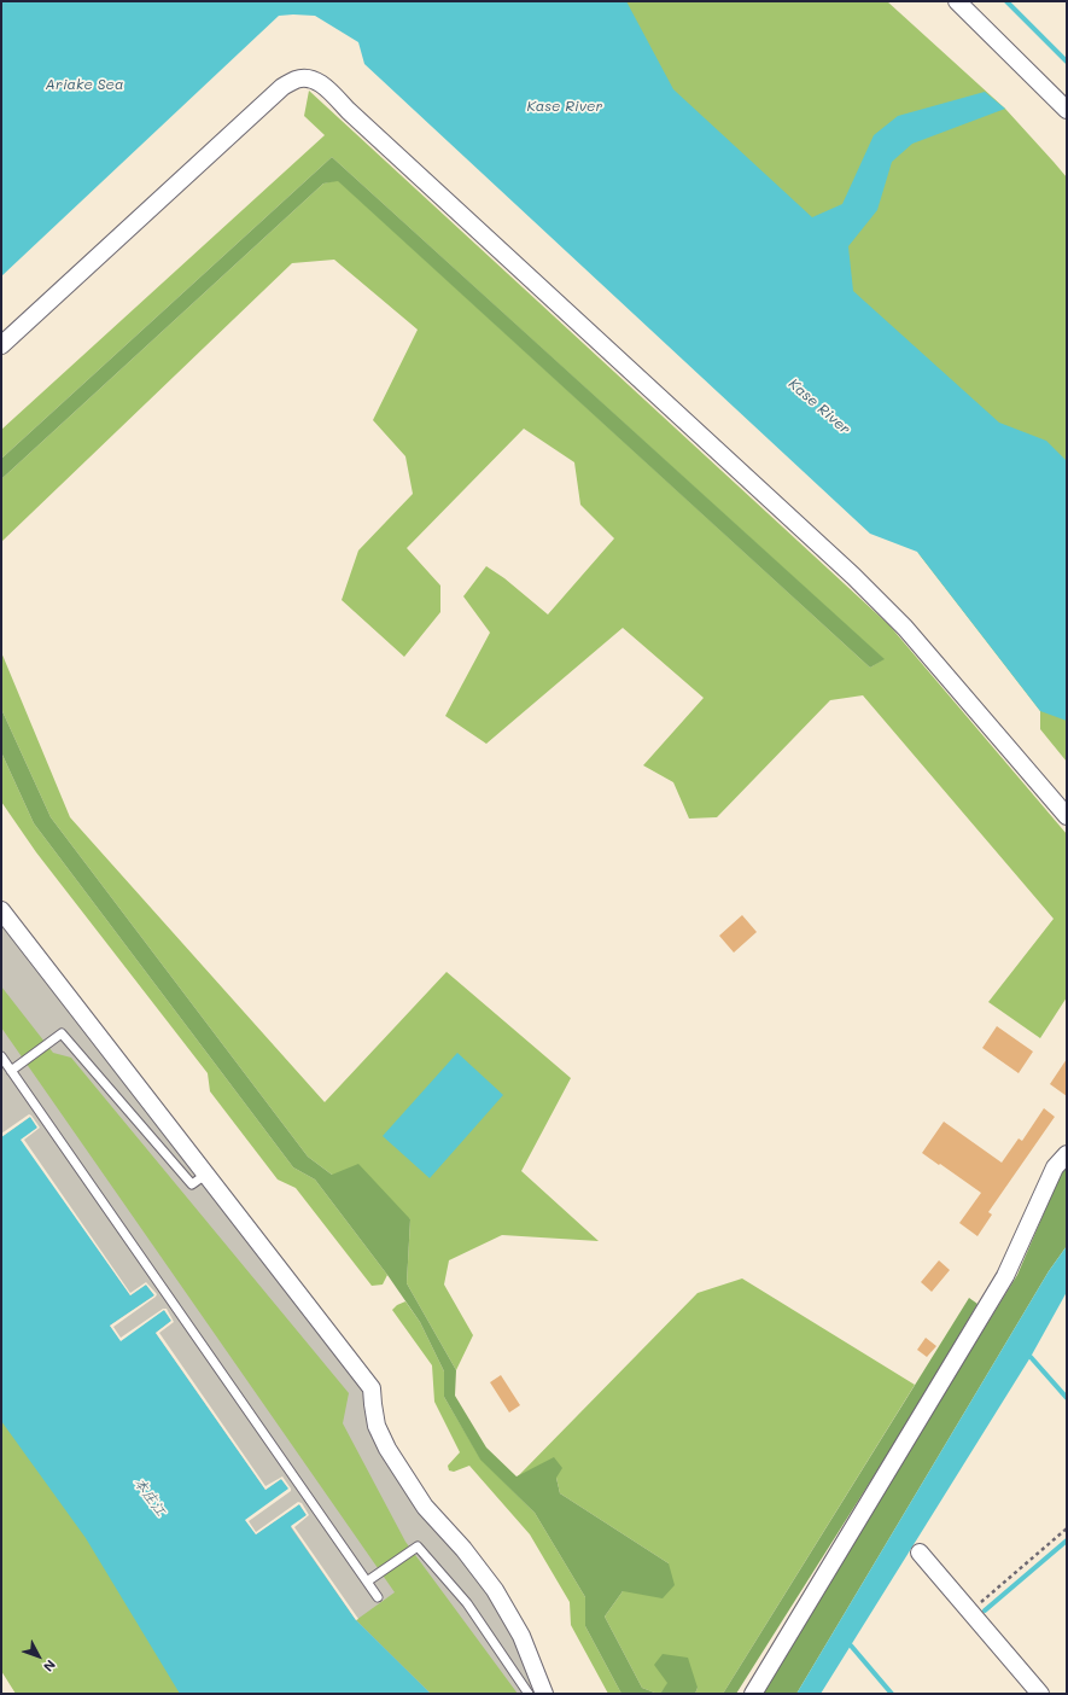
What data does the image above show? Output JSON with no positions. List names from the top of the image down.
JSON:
{
  "water": ["Ariake Sea", "Kase River", "本庄江"],
  "north": "bottom right"
}
